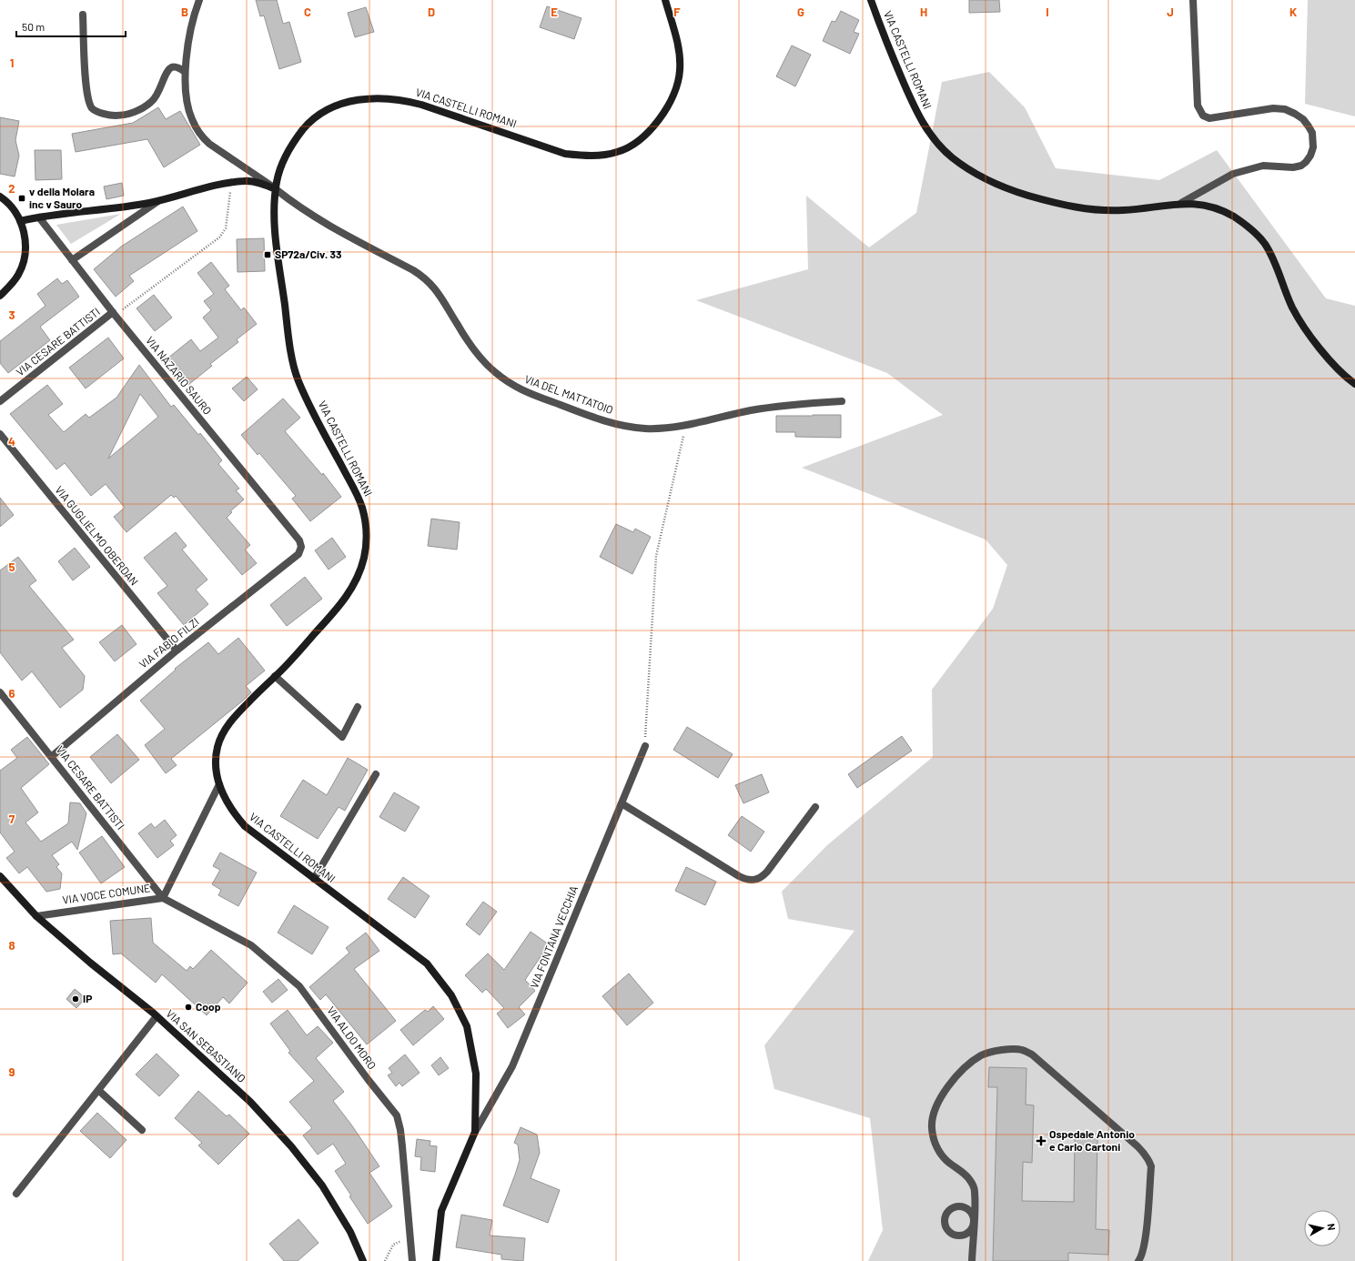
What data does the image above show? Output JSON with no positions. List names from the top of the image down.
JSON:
{
  "streets": {
    "street": [
      "VIA CASTELLI ROMANI",
      "VIA CESARE BATTISTI",
      "VIA NAZARIO SAURO",
      "VIA DEL MATTATOIO",
      "VIA GUGLIELMO OBERDAN",
      "VIA FABIO FILZI",
      "VIA VOCE COMUNE",
      "VIA FONTANA VECCHIA",
      "VIA ALDO MORO",
      "VIA SAN SEBASTIANO"
    ]
  },
  "crossings": [
    ["VIA CASTELLI ROMANI", "VIA DEL MATTATOIO"],
    ["VIA CASTELLI ROMANI", "VIA VOCE COMUNE"],
    ["VIA CASTELLI ROMANI", "VIA FONTANA VECCHIA"],
    ["VIA CESARE BATTISTI", "VIA NAZARIO SAURO"],
    ["VIA CESARE BATTISTI", "VIA FABIO FILZI"],
    ["VIA CESARE BATTISTI", "VIA VOCE COMUNE"],
    ["VIA CESARE BATTISTI", "VIA ALDO MORO"],
    ["VIA NAZARIO SAURO", "VIA FABIO FILZI"],
    ["VIA GUGLIELMO OBERDAN", "VIA FABIO FILZI"],
    ["VIA VOCE COMUNE", "VIA ALDO MORO"],
    ["VIA VOCE COMUNE", "VIA SAN SEBASTIANO"]
  ],
  "places": {
    "transit": ["v della Molara inc v Sauro", "SP72a/Civ. 33"],
    "other": ["IP", "Coop"],
    "health": ["Ospedale Antonio e Carlo Cartoni"]
  },
  "scale_bar": "50 m",
  "north": "right",
  "grid": {
    "columns": [
      "B",
      "C",
      "D",
      "E",
      "F",
      "G",
      "H",
      "I",
      "J",
      "K"
    ],
    "rows": [
      "1",
      "2",
      "3",
      "4",
      "5",
      "6",
      "7",
      "8",
      "9"
    ]
  }
}
